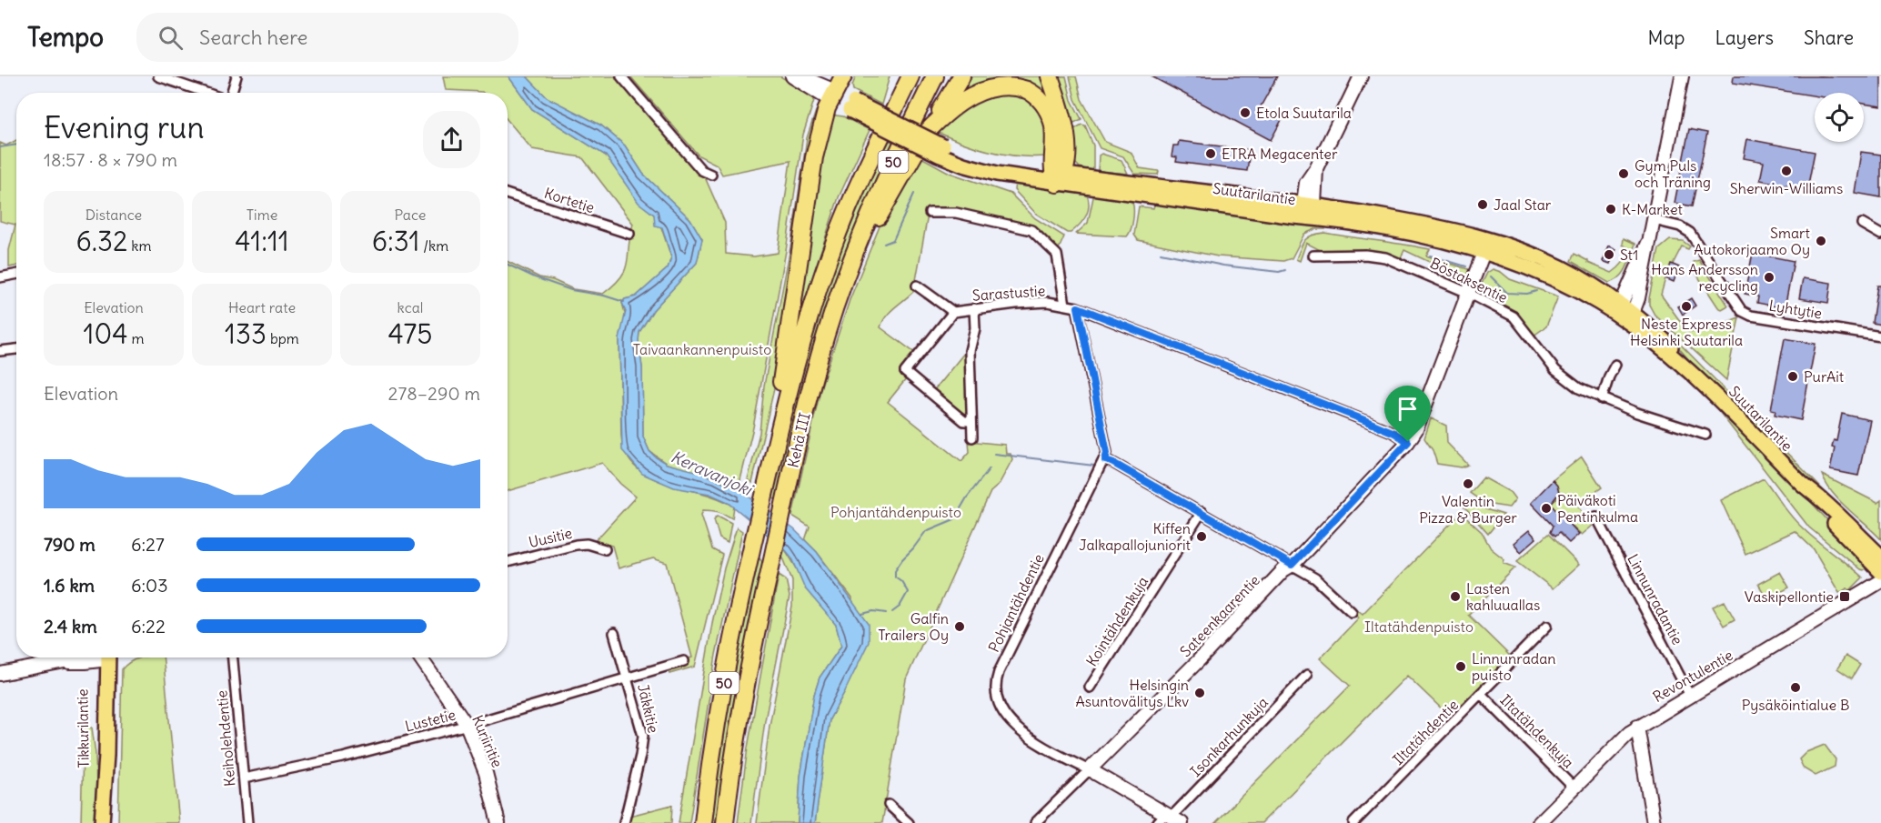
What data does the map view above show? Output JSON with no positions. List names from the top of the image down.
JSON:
{
  "streets": {
    "highway": ["50", "Kehä III"],
    "main road": ["Suutarilantie", "Tikkurilantie"],
    "street": [
      "Kortetie",
      "Böstaksentie",
      "Sarastustie",
      "Lyhtytie",
      "Uusitie",
      "Linnunradantie",
      "Pohjantähdentie",
      "Sateenkaarentie",
      "Kointähdenkuja",
      "Revontulentie",
      "Jäkkitie",
      "Lustetie",
      "Iltatähdenkuja",
      "Iltatähdentie",
      "Isonkarhunkuja",
      "Keiholehdentie",
      "Kuriiritie"
    ]
  },
  "crossings": [
    ["Suutarilantie", "Sateenkaarentie"],
    ["Böstaksentie", "Sateenkaarentie"],
    ["Sarastustie", "Sateenkaarentie"],
    ["Linnunradantie", "Revontulentie"],
    ["Pohjantähdentie", "Sateenkaarentie"],
    ["Pohjantähdentie", "Isonkarhunkuja"],
    ["Revontulentie", "Iltatähdenkuja"],
    ["Jäkkitie", "Lustetie"],
    ["Lustetie", "Keiholehdentie"],
    ["Lustetie", "Kuriiritie"],
    ["Iltatähdenkuja", "Iltatähdentie"]
  ],
  "water": ["Keravanjoki"],
  "parks": ["Taivaankannenpuisto", "Pohjantähdenpuisto", "Iltatähdenpuisto"],
  "places": {
    "other": [
      "Etola Suutarila",
      "ETRA Megacenter",
      "Sherwin-Williams",
      "Gym Puls och Träning",
      "Jaal Star",
      "K-Market",
      "Smart Autokorjaamo Oy",
      "St1",
      "Hans Andersson recycling",
      "Neste Express Helsinki Suutarila",
      "PurAit",
      "Valentin Pizza & Burger",
      "Päiväkoti Pentinkulma",
      "Kiffen Jalkapallojuniorit",
      "Lasten kahluuallas",
      "Galfin Trailers Oy",
      "Linnunradan puisto",
      "Pysäköintialue B",
      "Helsingin Asuntovälitys Lkv"
    ],
    "transit": ["Vaskipellontie"]
  },
  "page": {
    "header": "Tempo",
    "search": "Search here",
    "nav": ["Map", "Layers", "Share"],
    "heading": ["Evening run", "18:57 · 8 × 790 m"],
    "stats": [
      ["Distance", "6.32 km"],
      ["Time", "41:11"],
      ["Pace", "6:31 /km"],
      ["Elevation", "104 m"],
      ["Heart rate", "133 bpm"],
      ["kcal", "475"]
    ],
    "chart": ["Elevation", "278–290 m"],
    "list": [
      {
        "name": "790 m",
        "note": "6:27"
      },
      {
        "name": "1.6 km",
        "note": "6:03"
      },
      {
        "name": "2.4 km",
        "note": "6:22"
      }
    ]
  }
}
